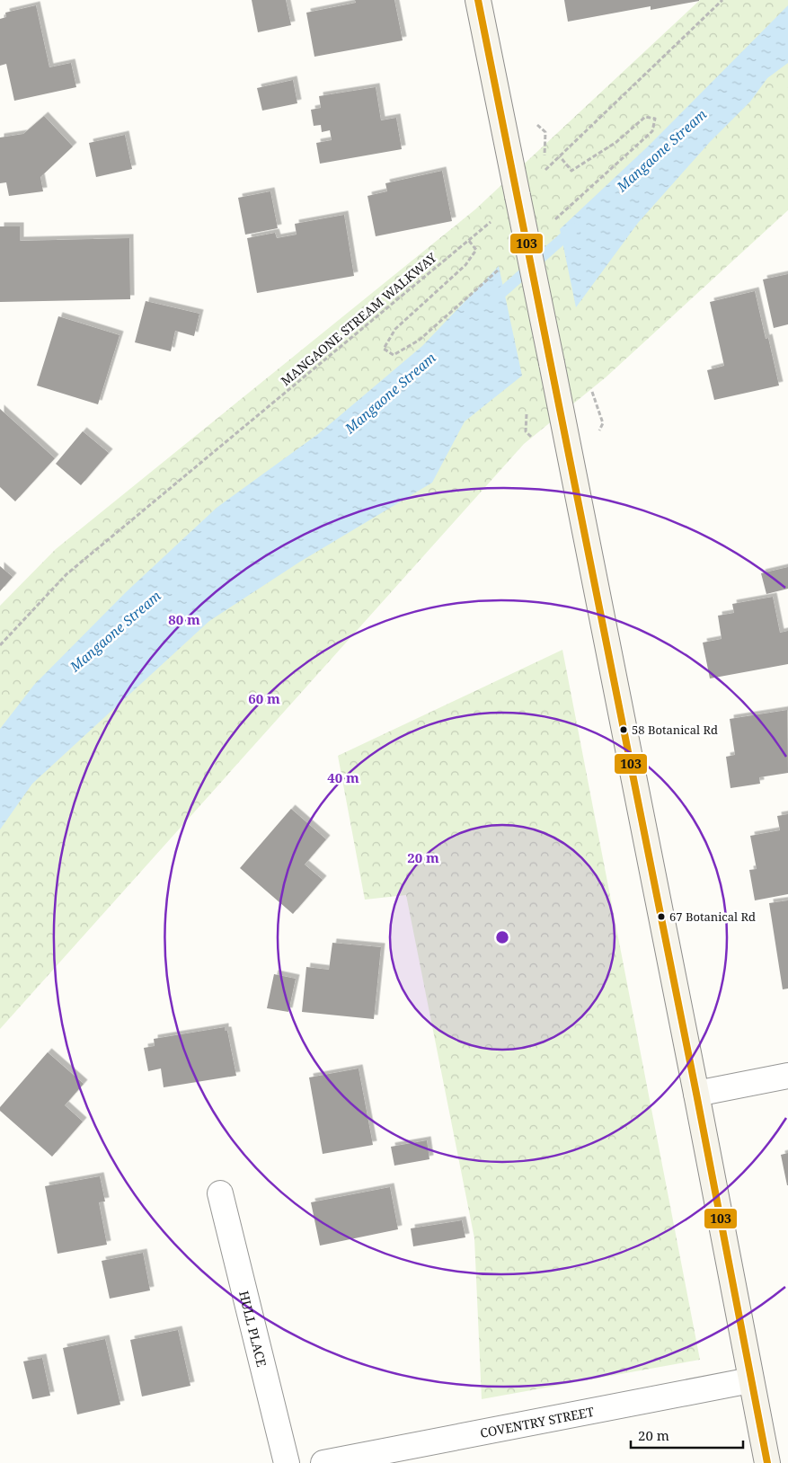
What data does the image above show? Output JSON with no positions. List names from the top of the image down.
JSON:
{
  "streets": {
    "street": ["HULL PLACE", "COVENTRY STREET"],
    "path": ["MANGAONE STREAM WALKWAY"]
  },
  "water": ["Mangaone Stream"],
  "places": ["58 Botanical Rd", "67 Botanical Rd"],
  "lines": ["transit line 103"],
  "scale_bar": "20 m",
  "rings": [
    "80 m",
    "60 m",
    "40 m",
    "20 m"
  ]
}
